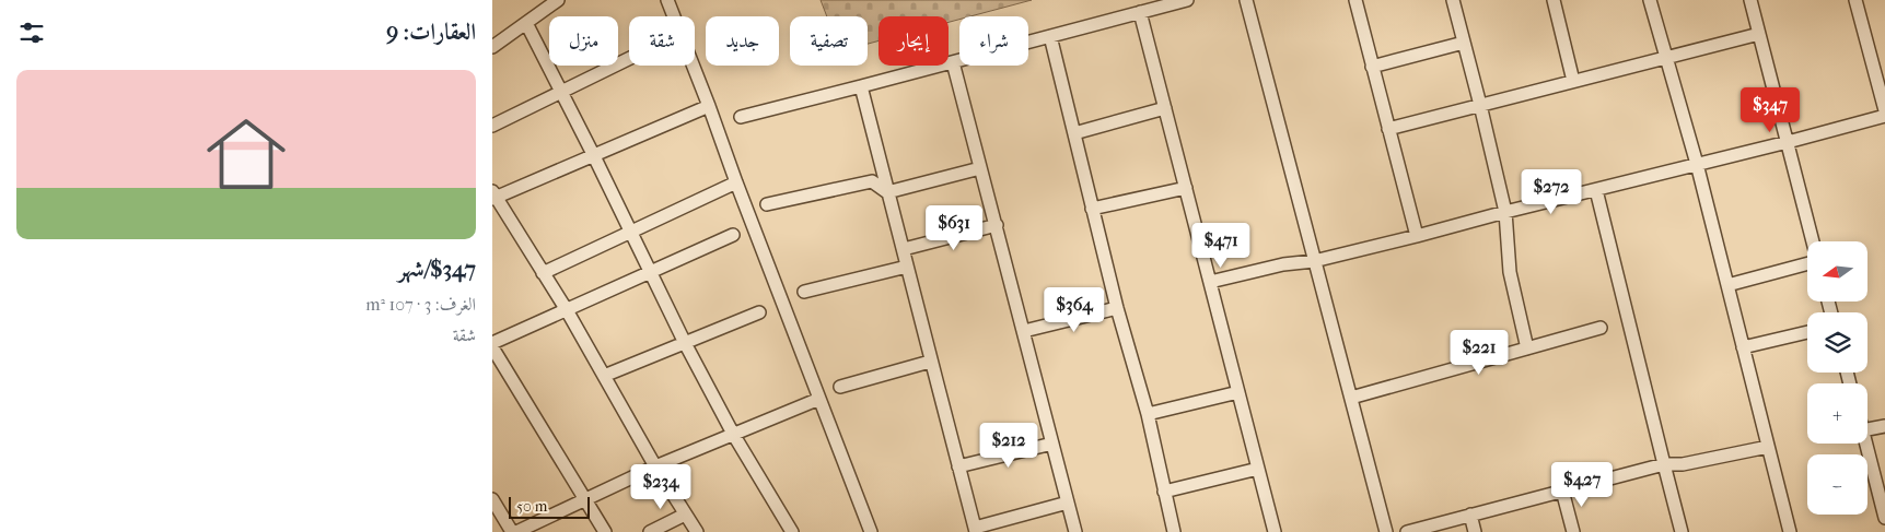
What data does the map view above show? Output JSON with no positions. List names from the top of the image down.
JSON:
{
  "scale_bar": "50 m",
  "north": "left",
  "page": {
    "heading": "العقارات: 9",
    "chip": [
      "شراء",
      "إيجار",
      "تصفية",
      "جديد",
      "شقة",
      "منزل"
    ],
    "list": [
      {
        "name": "$347/شهر",
        "note": "الغرف: 3 · 107 m² · شقة"
      }
    ],
    "price": [
      "$347",
      "$272",
      "$631",
      "$471",
      "$364",
      "$221",
      "$212",
      "$427",
      "$234"
    ],
    "map_buttons": ["+", "−"],
    "scale": "50 m"
  }
}
